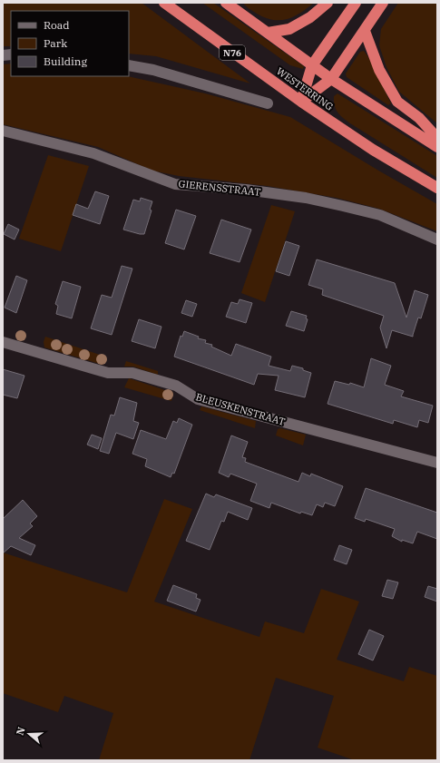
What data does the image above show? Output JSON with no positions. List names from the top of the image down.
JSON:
{
  "streets": {
    "highway": ["N76", "WESTERRING"],
    "street": ["GIERENSSTRAAT", "BLEUSKENSTRAAT"]
  },
  "legend": ["Road", "Park", "Building"],
  "north": "left"
}
